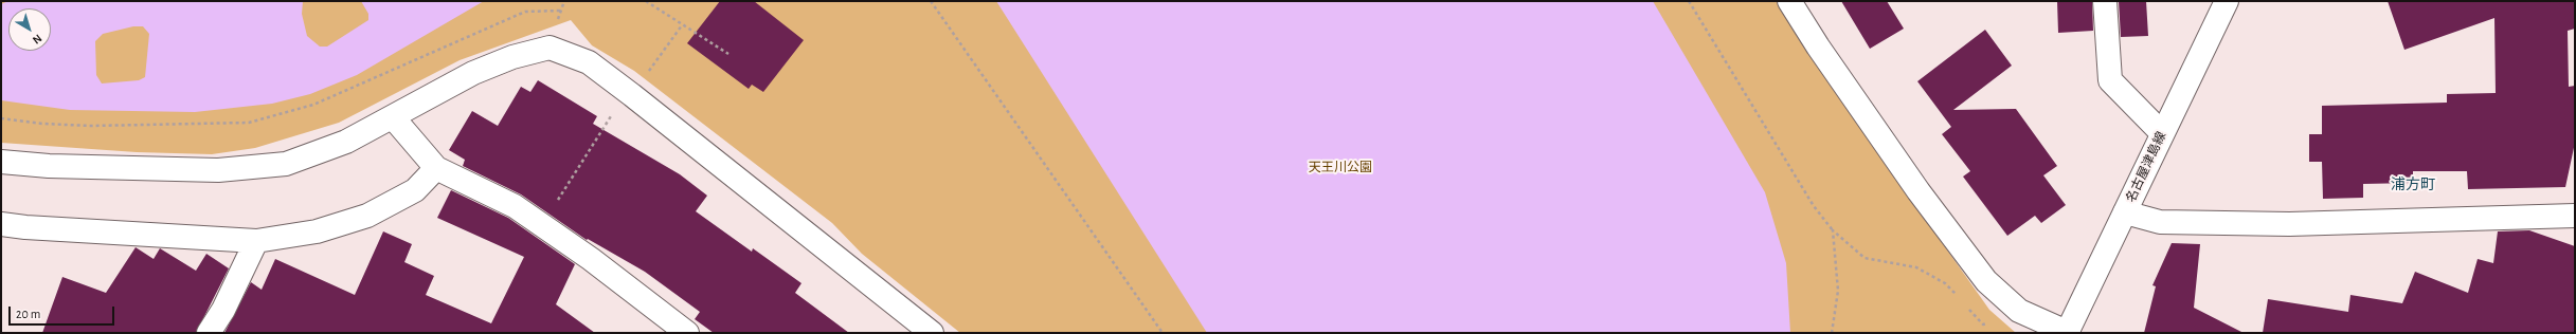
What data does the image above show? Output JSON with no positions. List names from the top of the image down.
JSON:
{
  "streets": {
    "street": ["名古屋津島線"]
  },
  "districts": ["浦方町"],
  "parks": ["天王川公園"],
  "scale_bar": "20 m",
  "north": "bottom right"
}
